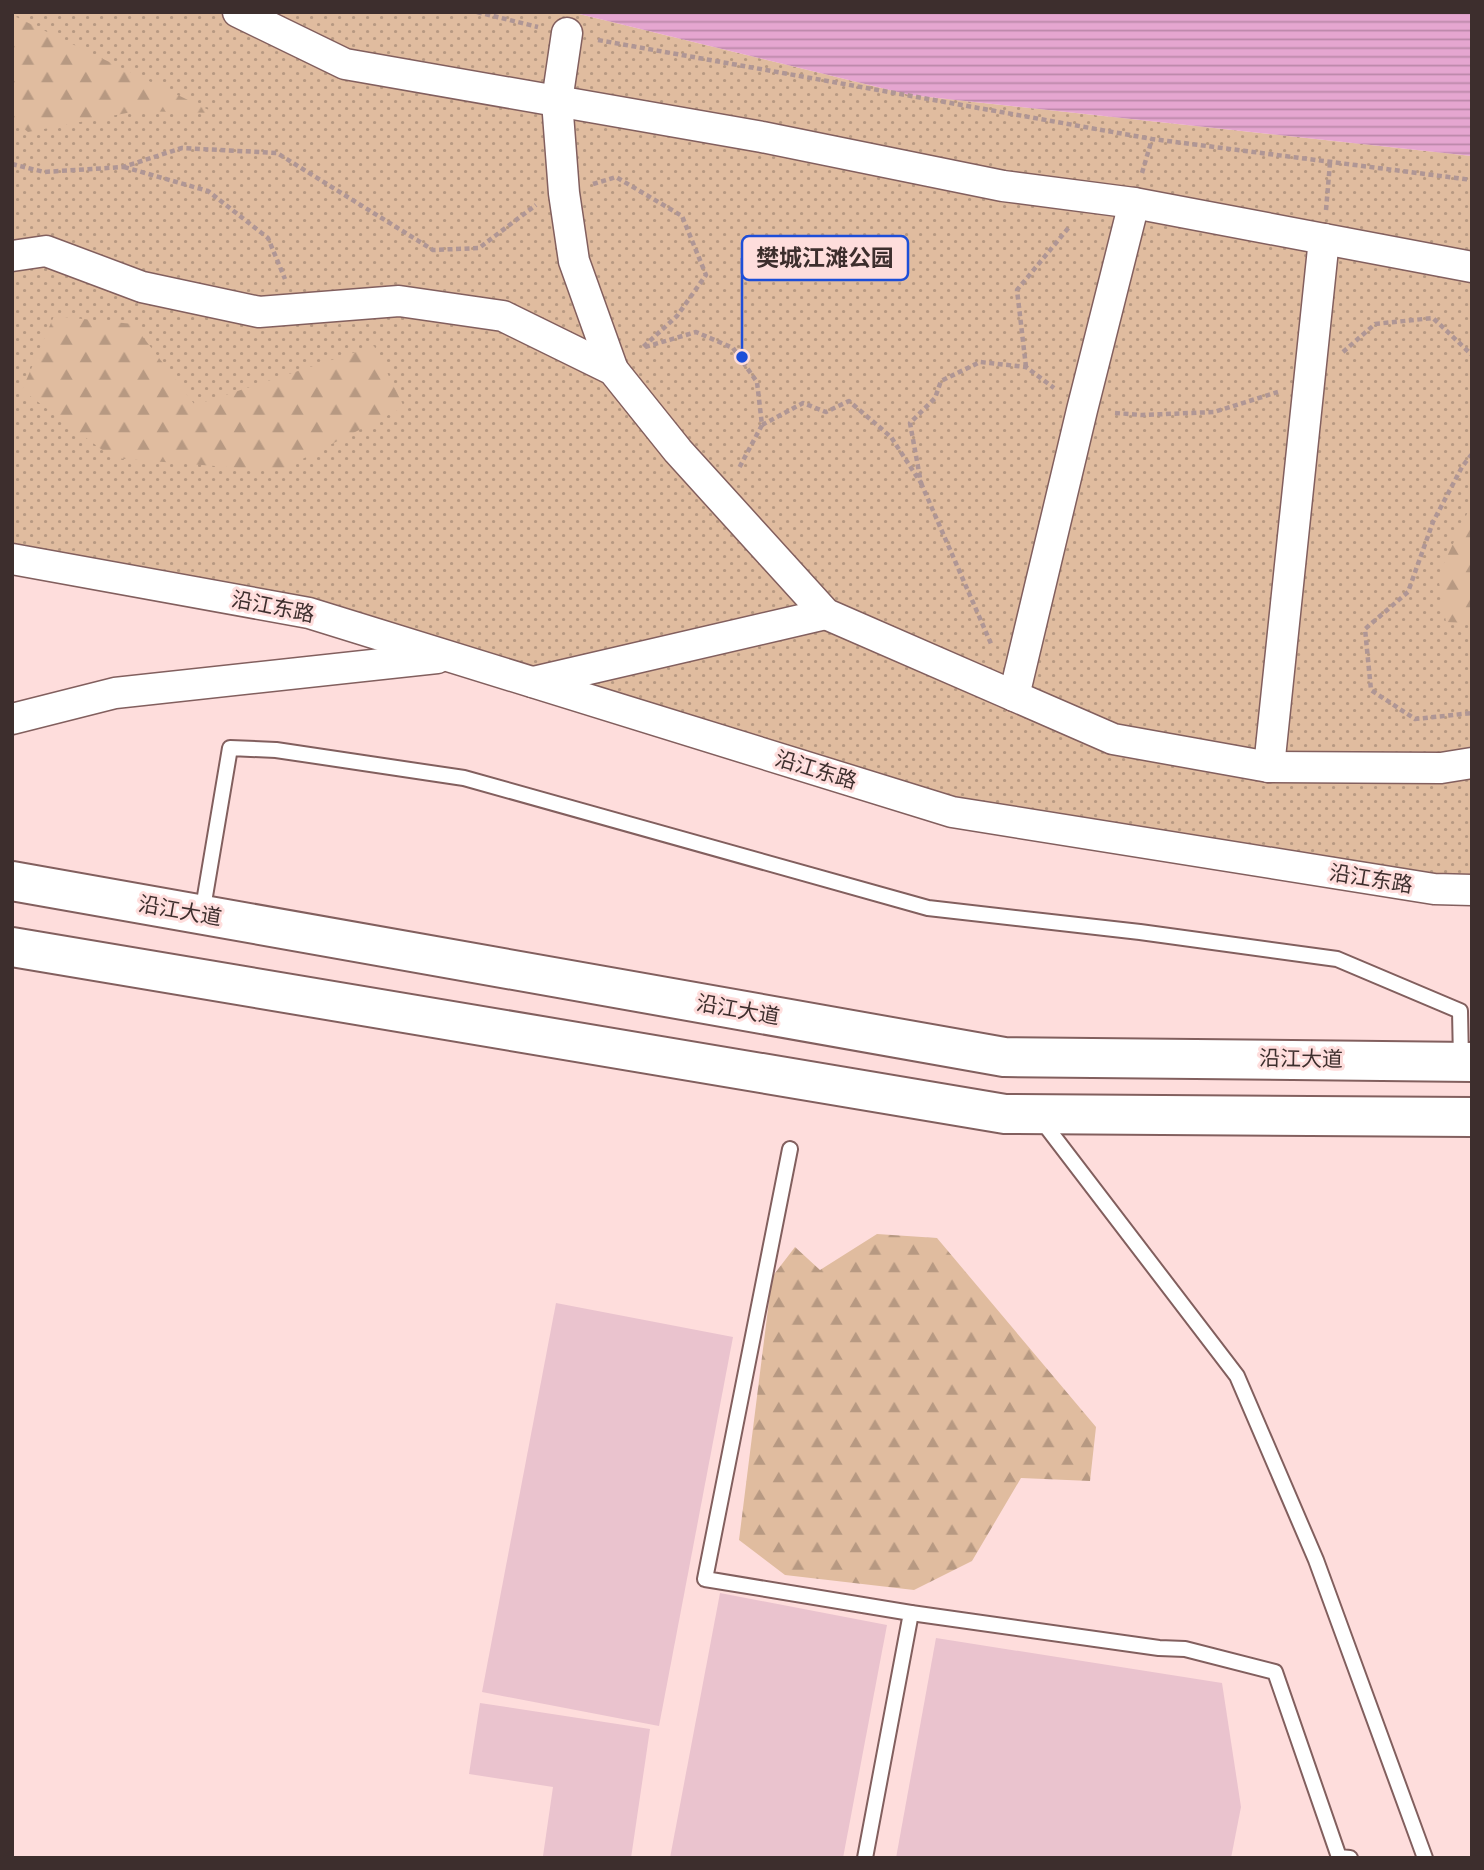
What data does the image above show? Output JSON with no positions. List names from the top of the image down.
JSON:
{
  "streets": {
    "main road": ["沿江大道"],
    "street": ["沿江东路"]
  },
  "places": ["樊城江滩公园"]
}
